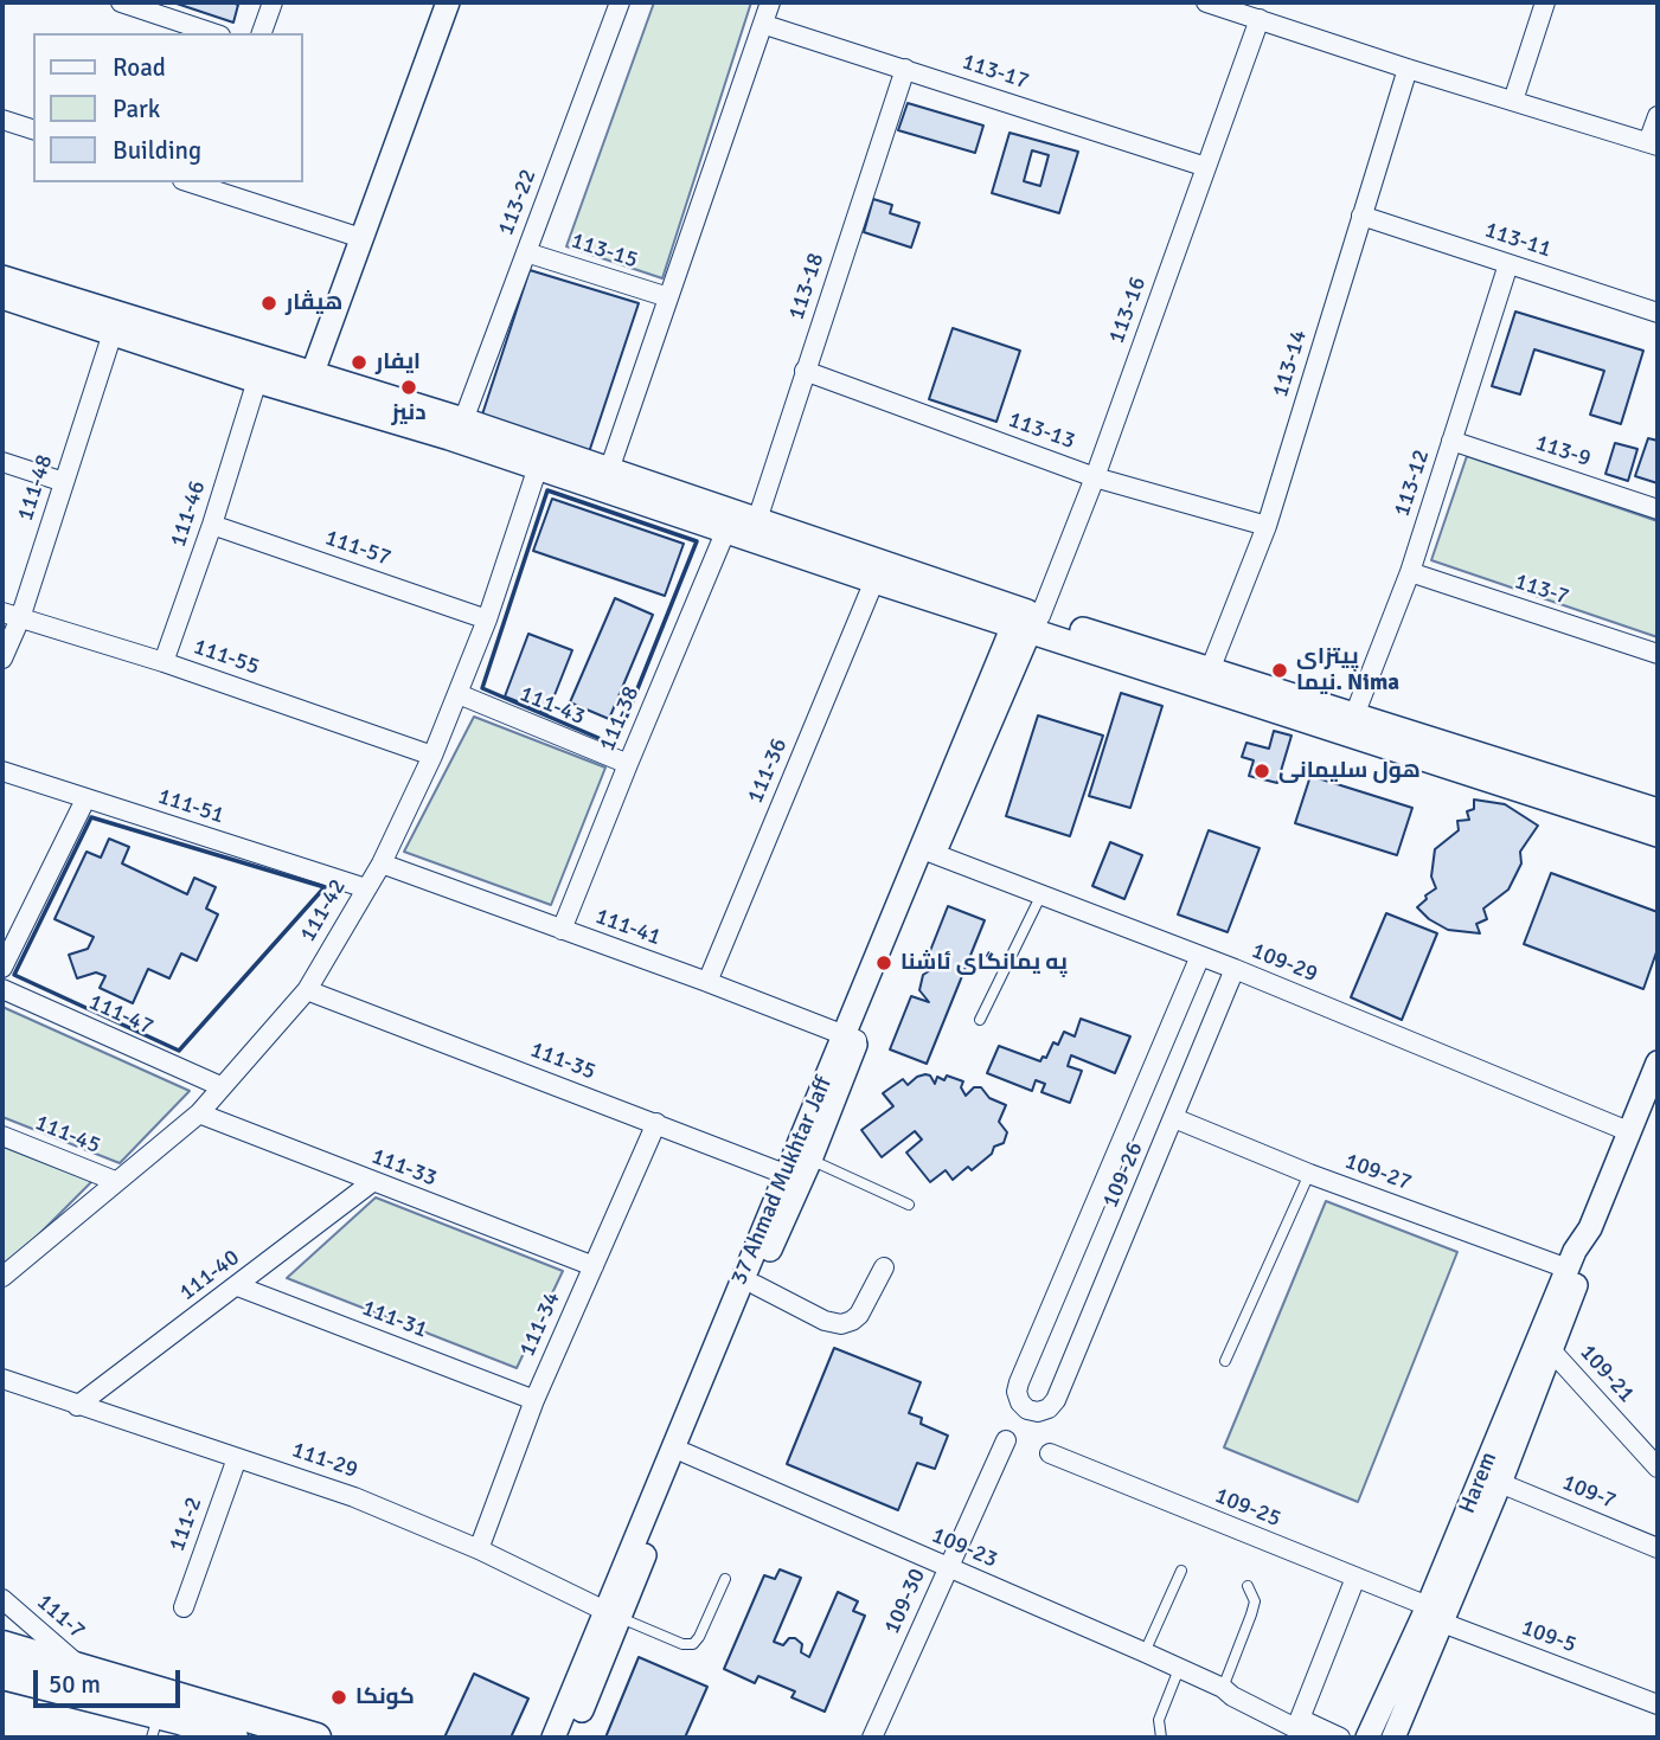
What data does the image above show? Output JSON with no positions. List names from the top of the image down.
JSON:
{
  "streets": {
    "street": [
      "113-17",
      "113-22",
      "113-11",
      "113-15",
      "113-18",
      "113-16",
      "113-14",
      "113-13",
      "113-9",
      "113-12",
      "111-48",
      "111-46",
      "111-57",
      "113-7",
      "111-55",
      "111-43",
      "111-38",
      "111-36",
      "111-51",
      "111-42",
      "111-41",
      "109-29",
      "111-47",
      "111-35",
      "111-45",
      "111-33",
      "109-27",
      "109-26",
      "37 Ahmad Mukhtar Jaff",
      "111-40",
      "111-31",
      "111-34",
      "109-21",
      "111-29",
      "Harem",
      "109-7",
      "109-25",
      "111-2",
      "109-23",
      "109-30",
      "111-7",
      "109-5"
    ]
  },
  "crossings": [
    ["113-17", "113-18"],
    ["113-17", "113-16"],
    ["113-22", "113-15"],
    ["113-11", "113-14"],
    ["113-11", "113-12"],
    ["113-18", "113-13"],
    ["113-16", "113-13"],
    ["113-16", "37 Ahmad Mukhtar Jaff"],
    ["113-14", "113-13"],
    ["113-9", "113-12"],
    ["113-12", "113-7"],
    ["111-48", "111-55"],
    ["111-46", "111-57"],
    ["111-46", "111-55"],
    ["111-57", "111-42"],
    ["111-55", "111-42"],
    ["111-43", "111-38"],
    ["111-43", "111-42"],
    ["111-38", "111-41"],
    ["111-36", "111-41"],
    ["111-51", "111-42"],
    ["111-42", "111-41"],
    ["111-42", "111-47"],
    ["111-42", "111-35"],
    ["111-42", "111-45"],
    ["111-42", "111-33"],
    ["111-41", "37 Ahmad Mukhtar Jaff"],
    ["109-29", "109-26"],
    ["109-29", "37 Ahmad Mukhtar Jaff"],
    ["109-29", "Harem"],
    ["111-35", "37 Ahmad Mukhtar Jaff"],
    ["111-35", "111-34"],
    ["111-33", "111-40"],
    ["111-33", "111-34"],
    ["109-27", "109-26"],
    ["109-27", "Harem"],
    ["37 Ahmad Mukhtar Jaff", "111-29"],
    ["37 Ahmad Mukhtar Jaff", "109-23"],
    ["111-40", "111-31"],
    ["111-40", "111-29"],
    ["111-31", "111-34"],
    ["111-34", "111-29"],
    ["109-21", "Harem"],
    ["111-29", "111-2"],
    ["Harem", "109-7"],
    ["Harem", "109-25"],
    ["Harem", "109-5"],
    ["109-25", "109-5"],
    ["109-23", "109-30"]
  ],
  "places": [
    "هيڤار",
    "ايفار",
    "دنيز",
    "پیتزای نیما. Nima",
    "هول سليمانى",
    "په یمانگای ئاشنا",
    "کونکا"
  ],
  "legend": ["Road", "Park", "Building"],
  "scale_bar": "50 m"
}
